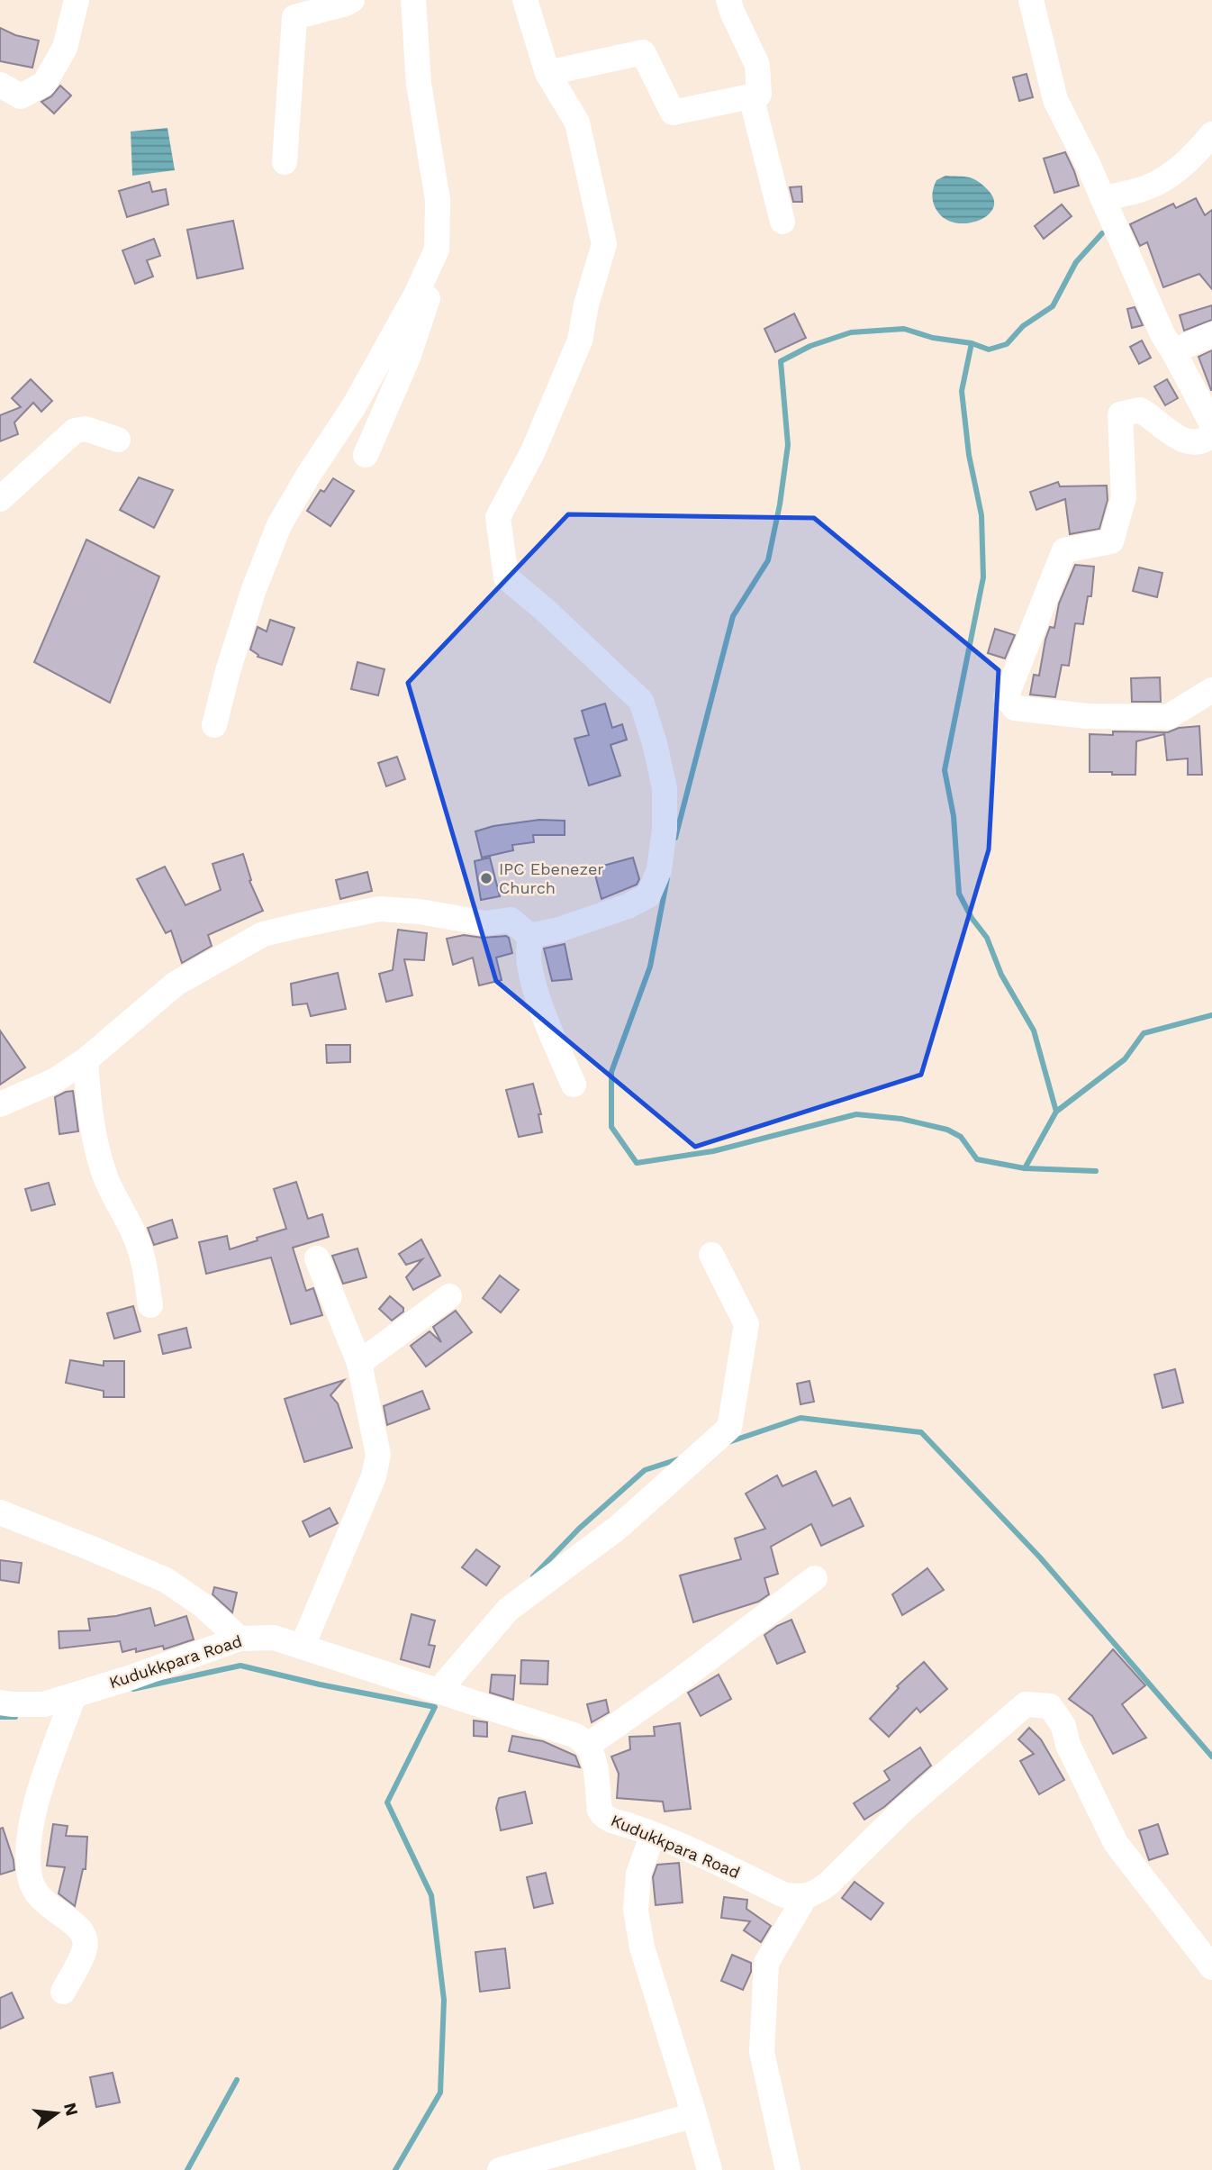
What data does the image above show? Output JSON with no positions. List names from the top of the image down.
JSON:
{
  "streets": {
    "street": ["Kudukkpara Road"]
  },
  "places": ["IPC Ebenezer Church"],
  "north": "right"
}
